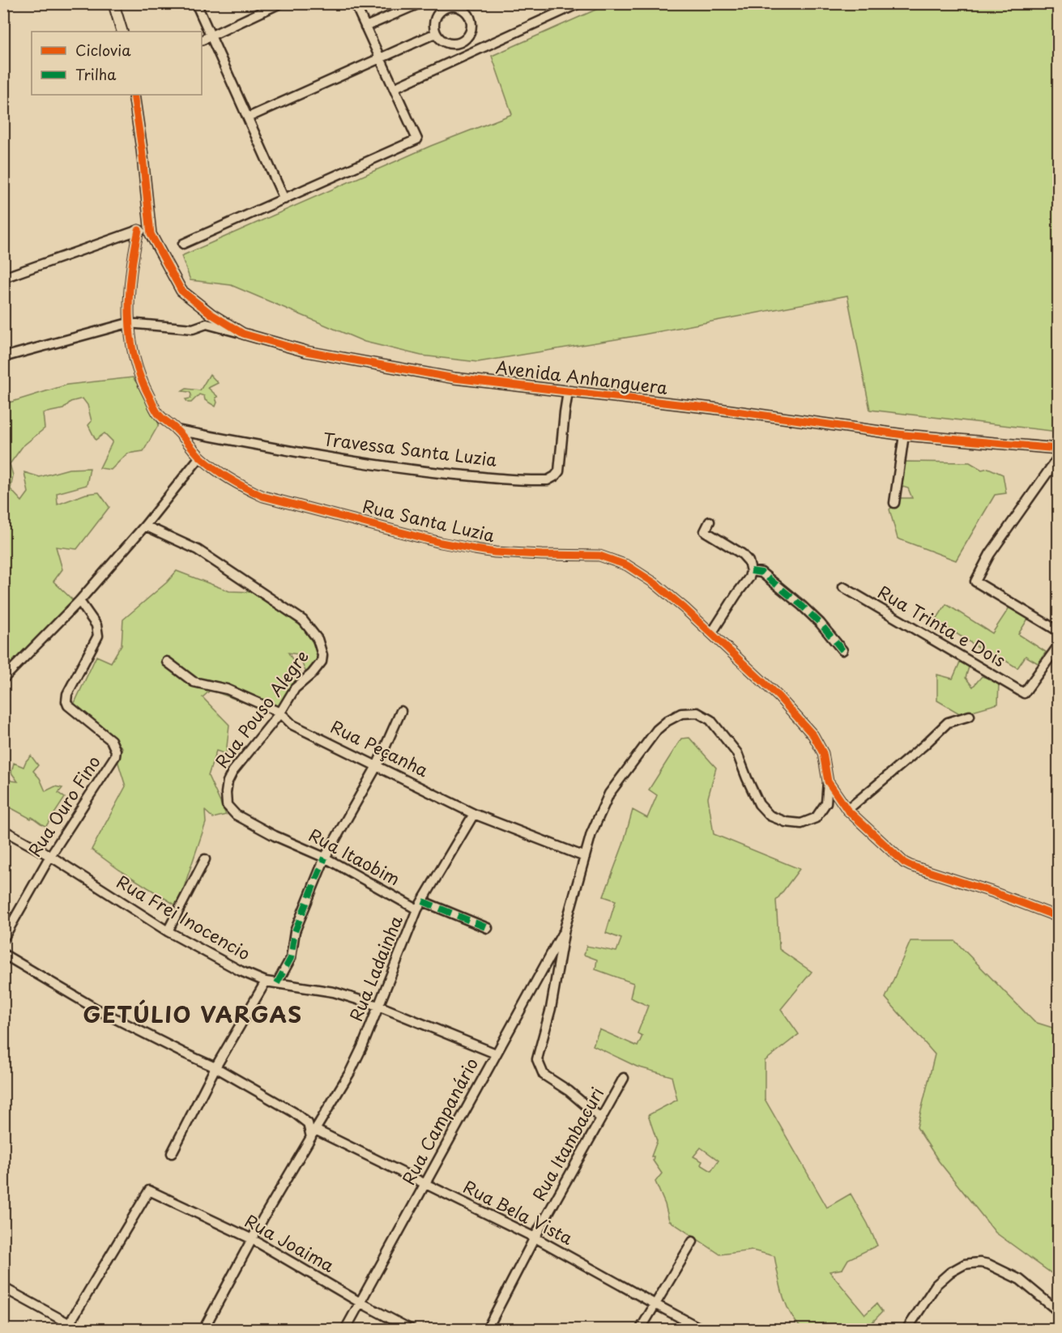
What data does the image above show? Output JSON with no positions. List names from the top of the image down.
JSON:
{
  "streets": {
    "street": [
      "Avenida Anhanguera",
      "Travessa Santa Luzia",
      "Rua Santa Luzia",
      "Rua Trinta e Dois",
      "Rua Pouso Alegre",
      "Rua Peçanha",
      "Rua Ouro Fino",
      "Rua Itaobim",
      "Rua Frei Inocencio",
      "Rua Ladainha",
      "Rua Campanário",
      "Rua Itambacuri",
      "Rua Bela Vista",
      "Rua Joaima"
    ]
  },
  "crossings": [
    ["Avenida Anhanguera", "Travessa Santa Luzia"],
    ["Travessa Santa Luzia", "Rua Santa Luzia"],
    ["Rua Santa Luzia", "Rua Campanário"],
    ["Rua Pouso Alegre", "Rua Peçanha"],
    ["Rua Pouso Alegre", "Rua Itaobim"],
    ["Rua Peçanha", "Rua Ladainha"],
    ["Rua Peçanha", "Rua Campanário"],
    ["Rua Ouro Fino", "Rua Frei Inocencio"],
    ["Rua Itaobim", "Rua Ladainha"],
    ["Rua Frei Inocencio", "Rua Ladainha"],
    ["Rua Frei Inocencio", "Rua Campanário"],
    ["Rua Ladainha", "Rua Bela Vista"],
    ["Rua Ladainha", "Rua Joaima"],
    ["Rua Campanário", "Rua Itambacuri"],
    ["Rua Campanário", "Rua Bela Vista"],
    ["Rua Campanário", "Rua Joaima"],
    ["Rua Itambacuri", "Rua Bela Vista"]
  ],
  "districts": ["GETÚLIO VARGAS"],
  "legend": ["Ciclovia", "Trilha"]
}
